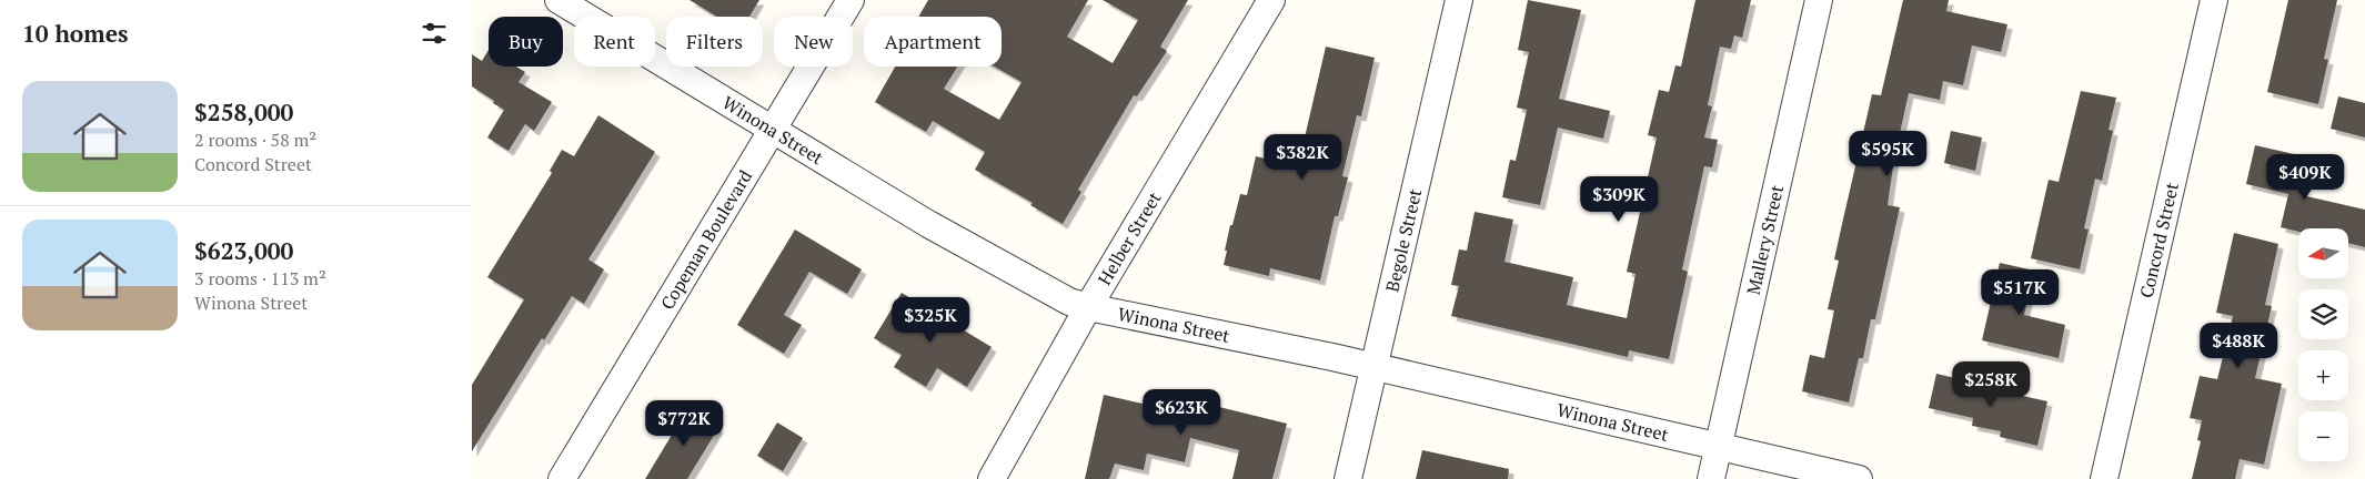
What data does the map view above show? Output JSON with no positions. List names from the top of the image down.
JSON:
{
  "streets": {
    "street": [
      "Winona Street",
      "Helber Street",
      "Copeman Boulevard",
      "Begole Street",
      "Mallery Street",
      "Concord Street"
    ]
  },
  "crossings": [
    ["Winona Street", "Helber Street"],
    ["Winona Street", "Copeman Boulevard"],
    ["Winona Street", "Begole Street"],
    ["Winona Street", "Mallery Street"]
  ],
  "north": "left",
  "page": {
    "heading": "10 homes",
    "chip": [
      "Buy",
      "Rent",
      "Filters",
      "New",
      "Apartment"
    ],
    "list": [
      {
        "name": "$258,000",
        "note": "2 rooms · 58 m² · Concord Street"
      },
      {
        "name": "$623,000",
        "note": "3 rooms · 113 m² · Winona Street"
      }
    ],
    "price": [
      "$595K",
      "$382K",
      "$409K",
      "$309K",
      "$517K",
      "$325K",
      "$488K",
      "$258K",
      "$623K",
      "$772K"
    ],
    "map_buttons": ["+", "−"]
  }
}
